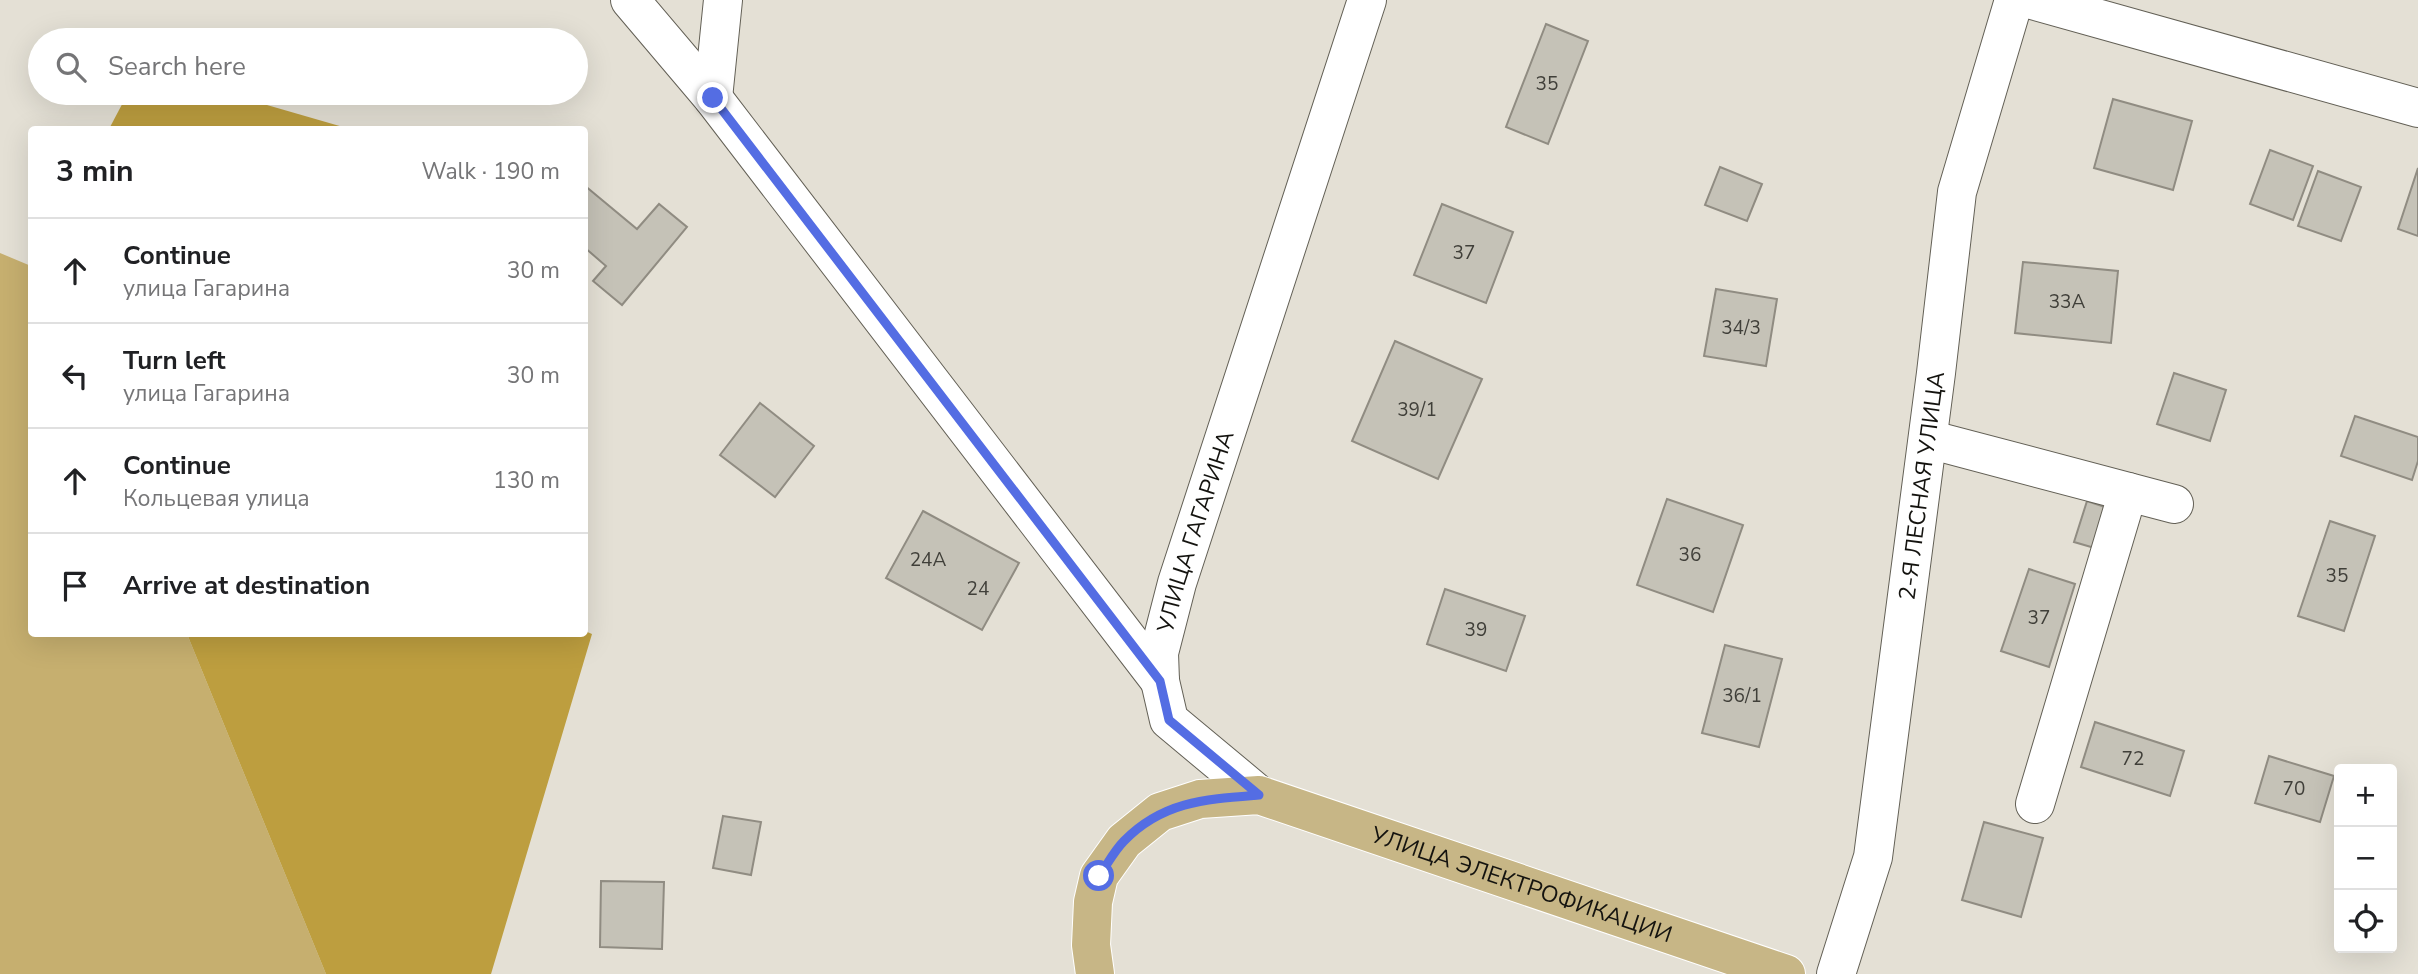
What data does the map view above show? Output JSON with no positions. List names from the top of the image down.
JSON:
{
  "streets": {
    "main road": ["УЛИЦА ЭЛЕКТРОФИКАЦИИ"],
    "street": ["2-Я ЛЕСНАЯ УЛИЦА", "УЛИЦА ГАГАРИНА"]
  },
  "crossings": [
    ["УЛИЦА ГАГАРИНА", "УЛИЦА ЭЛЕКТРОФИКАЦИИ"]
  ],
  "house_numbers": [
    "35",
    "37",
    "33А",
    "34/3",
    "39/1",
    "36",
    "24А",
    "35",
    "24",
    "37",
    "39",
    "36/1",
    "72",
    "70"
  ],
  "page": {
    "search": "Search here",
    "heading": ["3 min", "Walk · 190 m"],
    "list": [
      ["Continue", "улица Гагарина", "30 m"],
      ["Turn left", "улица Гагарина", "30 m"],
      ["Continue", "Кольцевая улица", "130 m"],
      "Arrive at destination"
    ],
    "map_buttons": ["+", "−"]
  }
}
